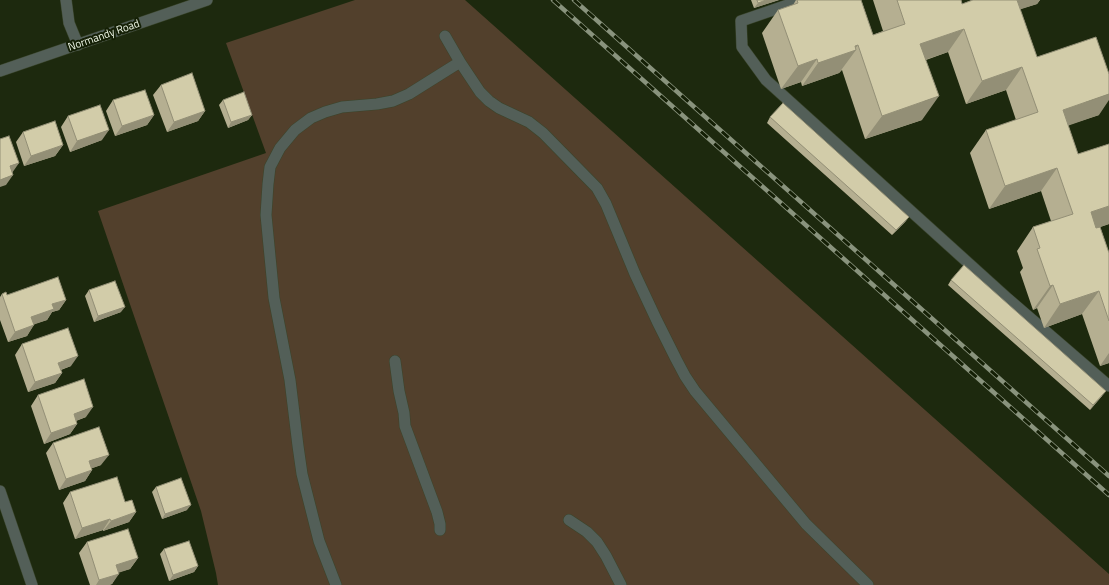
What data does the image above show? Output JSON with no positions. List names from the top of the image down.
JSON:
{
  "streets": {
    "street": ["Normandy Road"]
  }
}
